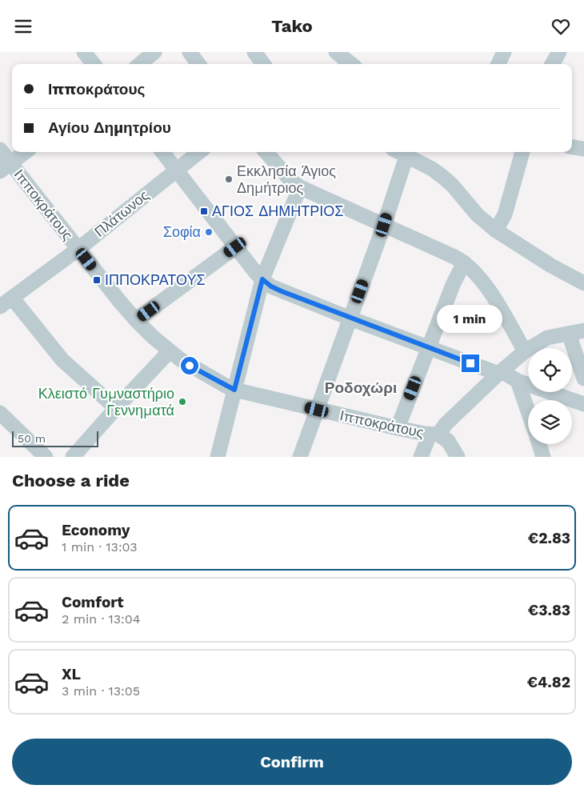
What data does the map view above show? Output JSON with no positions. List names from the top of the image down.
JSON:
{
  "streets": {
    "street": ["Ιπποκράτους", "Πλάτωνος"]
  },
  "crossings": [
    ["Ιπποκράτους", "Πλάτωνος"]
  ],
  "districts": ["Ροδοχώρι"],
  "places": {
    "other": ["Εκκλησία Άγιος Δημήτριος", "Σοφία", "Κλειστό Γυμναστήριο Γεννηματά"],
    "transit": ["ΑΓΙΟΣ ΔΗΜΗΤΡΙΟΣ", "ΙΠΠΟΚΡΑΤΟΥΣ"]
  },
  "scale_bar": "50 m",
  "page": {
    "header": "Tako",
    "banner": ["Ιπποκράτους", "Αγίου Δημητρίου"],
    "bubble": "1 min",
    "scale": "50 m",
    "heading": "Choose a ride",
    "list": [
      {
        "name": "Economy",
        "note": "1 min · 13:03",
        "value": "€2.83"
      },
      {
        "name": "Comfort",
        "note": "2 min · 13:04",
        "value": "€3.83"
      },
      {
        "name": "XL",
        "note": "3 min · 13:05",
        "value": "€4.82"
      }
    ],
    "buttons": "Confirm"
  }
}
